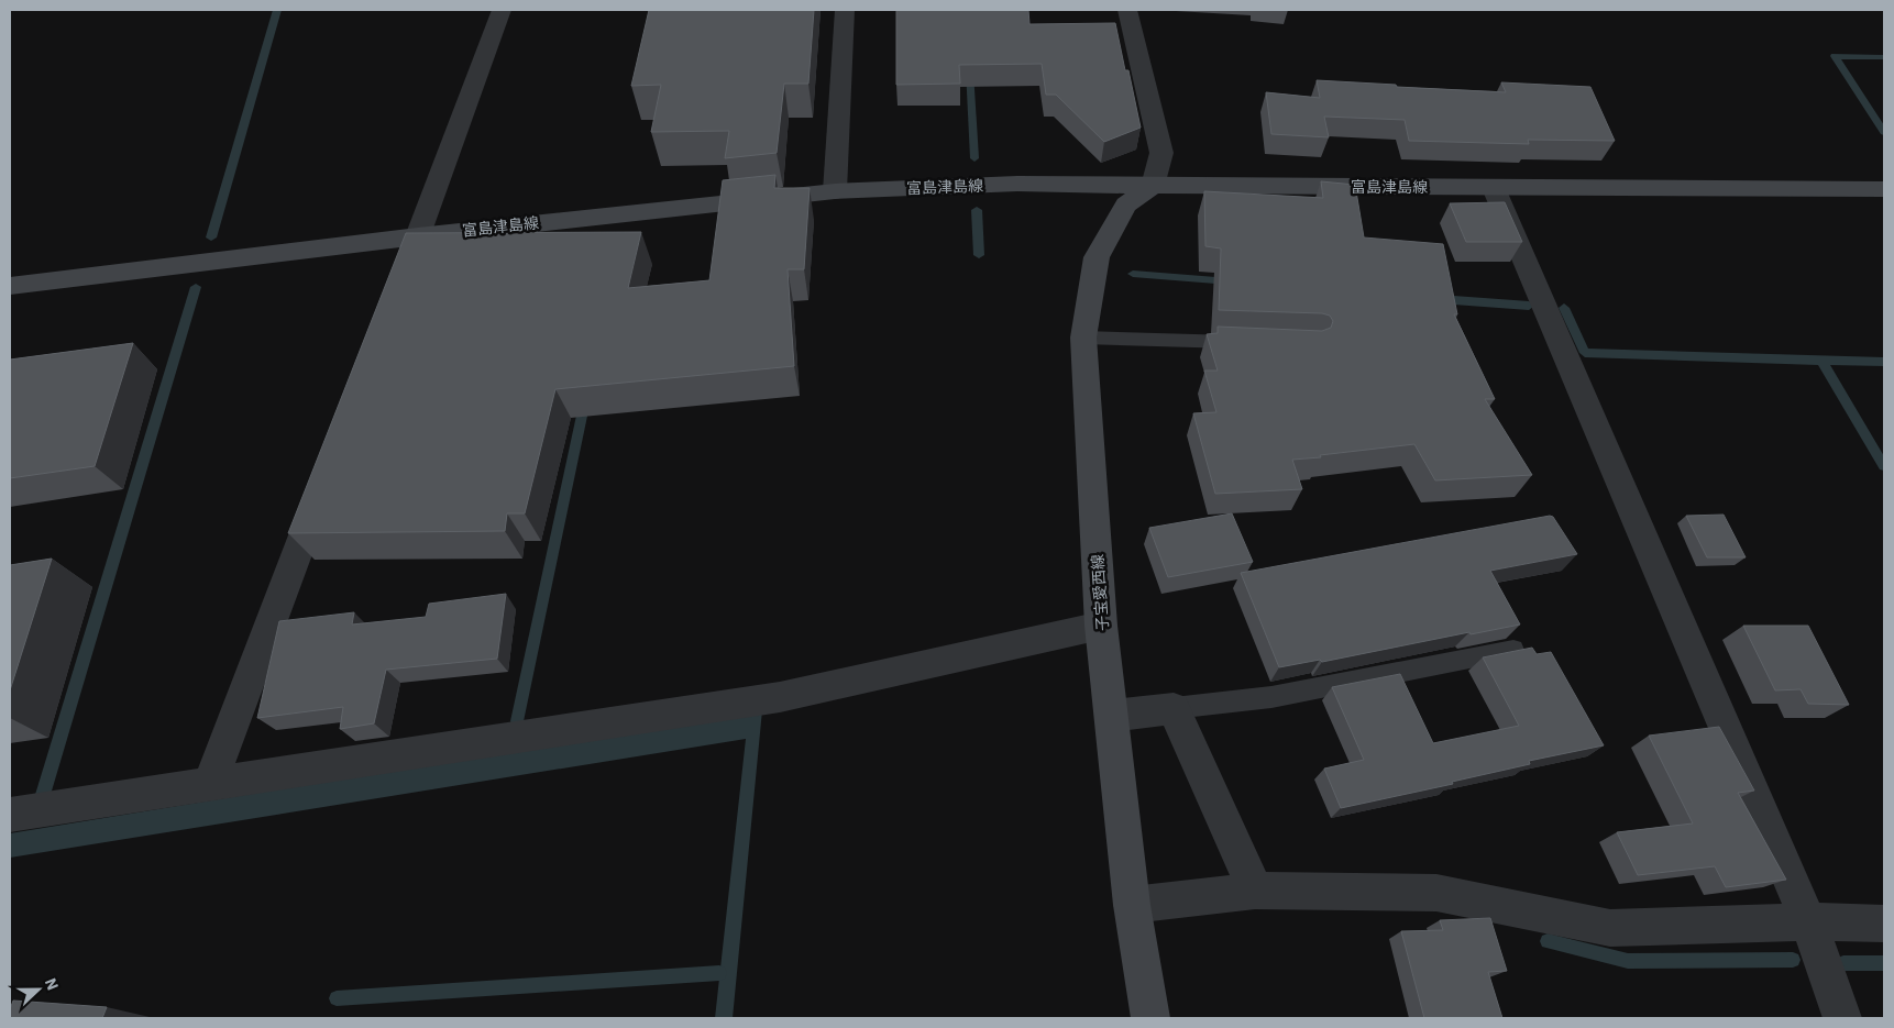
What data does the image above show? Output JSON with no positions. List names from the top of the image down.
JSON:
{
  "streets": {
    "main road": ["富島津島線", "子宝愛西線"]
  },
  "crossings": [
    ["富島津島線", "子宝愛西線"]
  ],
  "north": "right"
}
